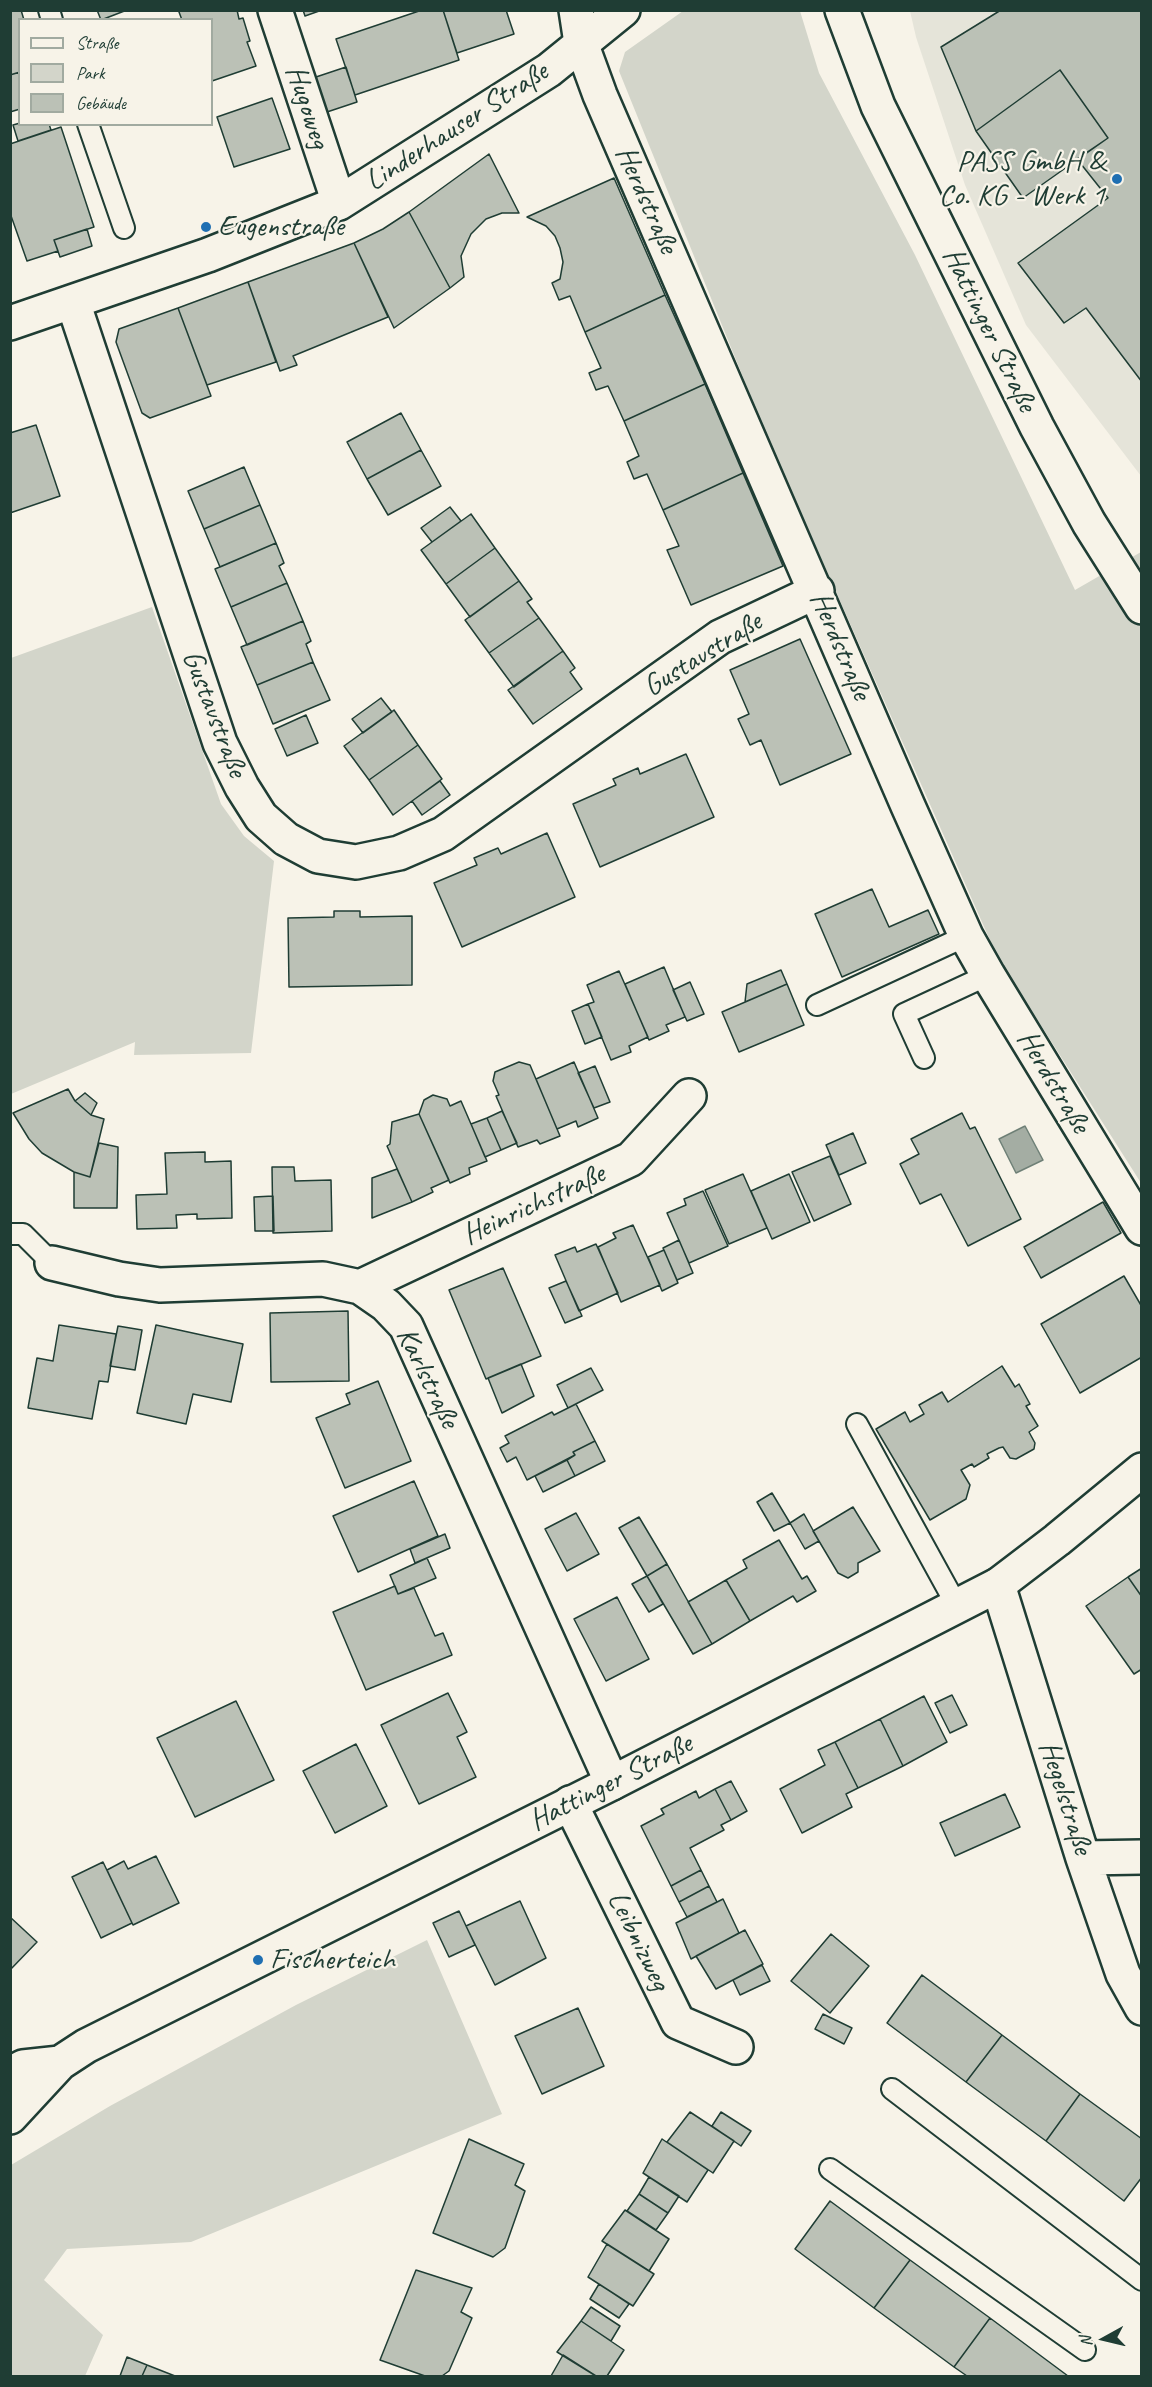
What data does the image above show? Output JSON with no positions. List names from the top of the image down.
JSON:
{
  "streets": {
    "street": [
      "Hugoweg",
      "Linderhauser Straße",
      "Herdstraße",
      "Hattinger Straße",
      "Gustavstraße",
      "Heinrichstraße",
      "Karlstraße",
      "Hegelstraße",
      "Leibnizweg"
    ]
  },
  "crossings": [
    ["Hugoweg", "Linderhauser Straße"],
    ["Linderhauser Straße", "Herdstraße"],
    ["Linderhauser Straße", "Gustavstraße"],
    ["Herdstraße", "Gustavstraße"],
    ["Hattinger Straße", "Karlstraße"],
    ["Hattinger Straße", "Hegelstraße"],
    ["Hattinger Straße", "Leibnizweg"],
    ["Heinrichstraße", "Karlstraße"]
  ],
  "places": ["PASS GmbH & Co. KG - Werk 1", "Eugenstraße", "Fischerteich"],
  "legend": ["Straße", "Park", "Gebäude"],
  "north": "left"
}
